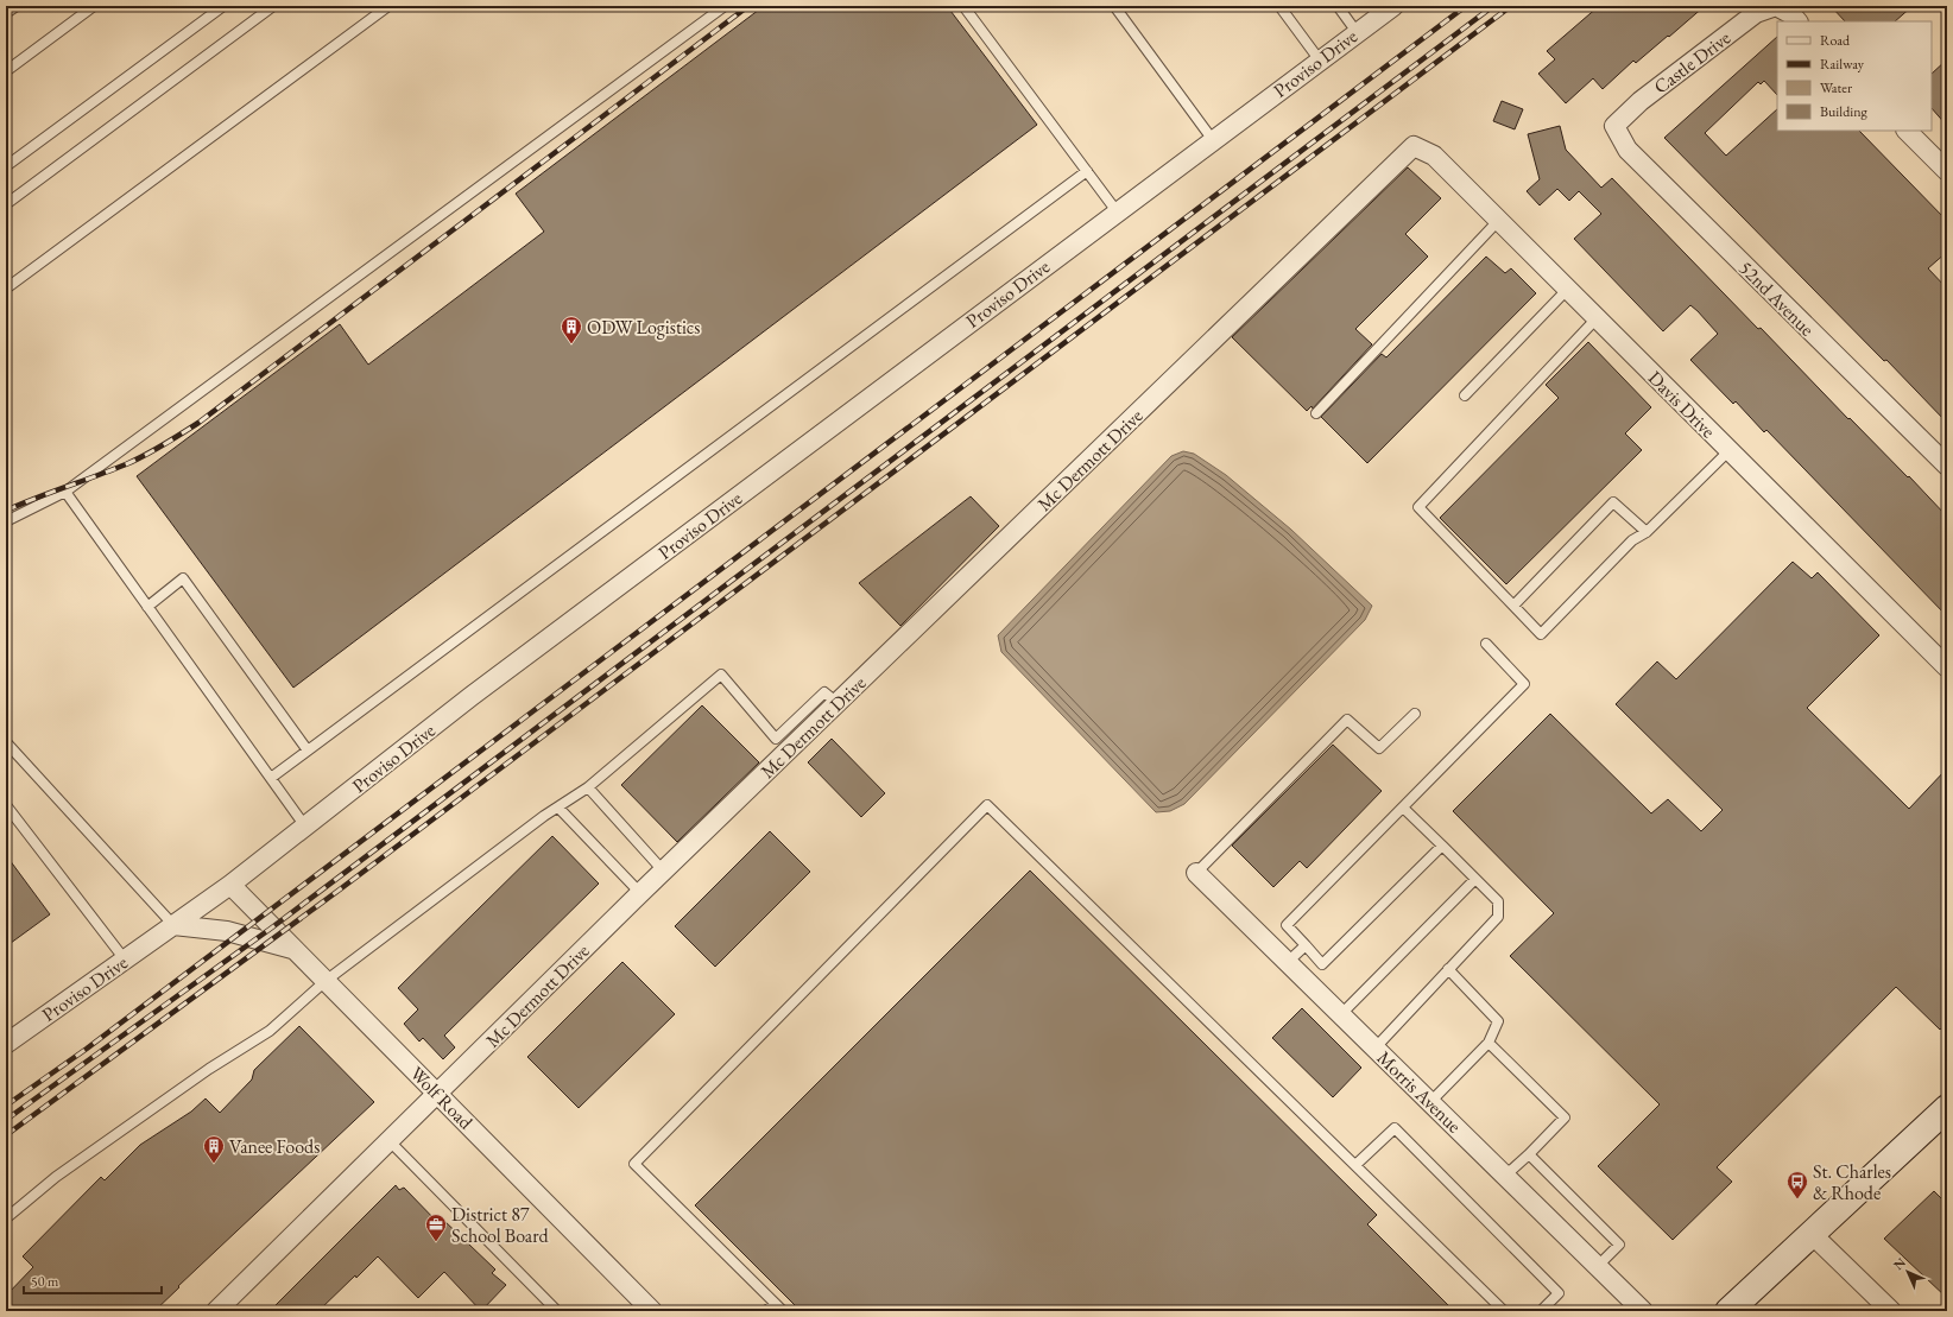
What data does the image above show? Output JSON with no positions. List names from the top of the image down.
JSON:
{
  "streets": {
    "street": [
      "Castle Drive",
      "Proviso Drive",
      "52nd Avenue",
      "Davis Drive",
      "Mc Dermott Drive",
      "Morris Avenue",
      "Wolf Road"
    ]
  },
  "crossings": [
    ["Castle Drive", "52nd Avenue"],
    ["Proviso Drive", "Wolf Road"],
    ["Davis Drive", "Mc Dermott Drive"],
    ["Mc Dermott Drive", "Wolf Road"]
  ],
  "places": {
    "building": ["ODW Logistics", "Vanee Foods"],
    "bus stop": ["St. Charles & Rhode"],
    "office": ["District 87 School Board"]
  },
  "legend": [
    "Road",
    "Railway",
    "Water",
    "Building"
  ],
  "scale_bar": "50 m",
  "north": "top left"
}
